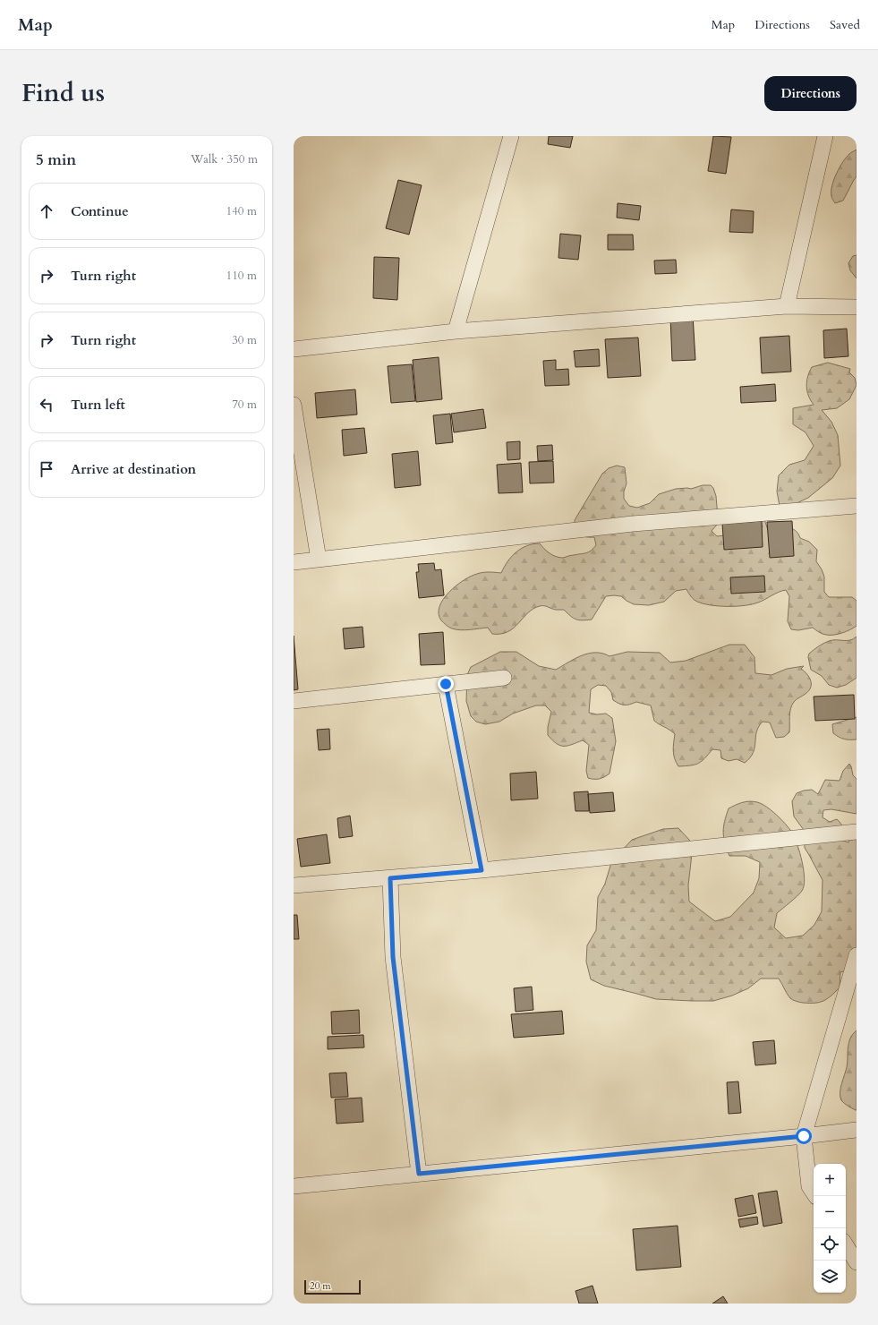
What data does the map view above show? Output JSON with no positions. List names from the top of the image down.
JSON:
{
  "scale_bar": "20 m",
  "page": {
    "header": "Map",
    "nav": ["Map", "Directions", "Saved"],
    "title": "Find us",
    "buttons": "Directions",
    "heading": ["5 min", "Walk · 350 m"],
    "list": [
      ["Continue", "140 m"],
      ["Turn right", "110 m"],
      ["Turn right", "30 m"],
      ["Turn left", "70 m"],
      "Arrive at destination"
    ],
    "map_buttons": ["+", "−"],
    "scale": "20 m"
  }
}
